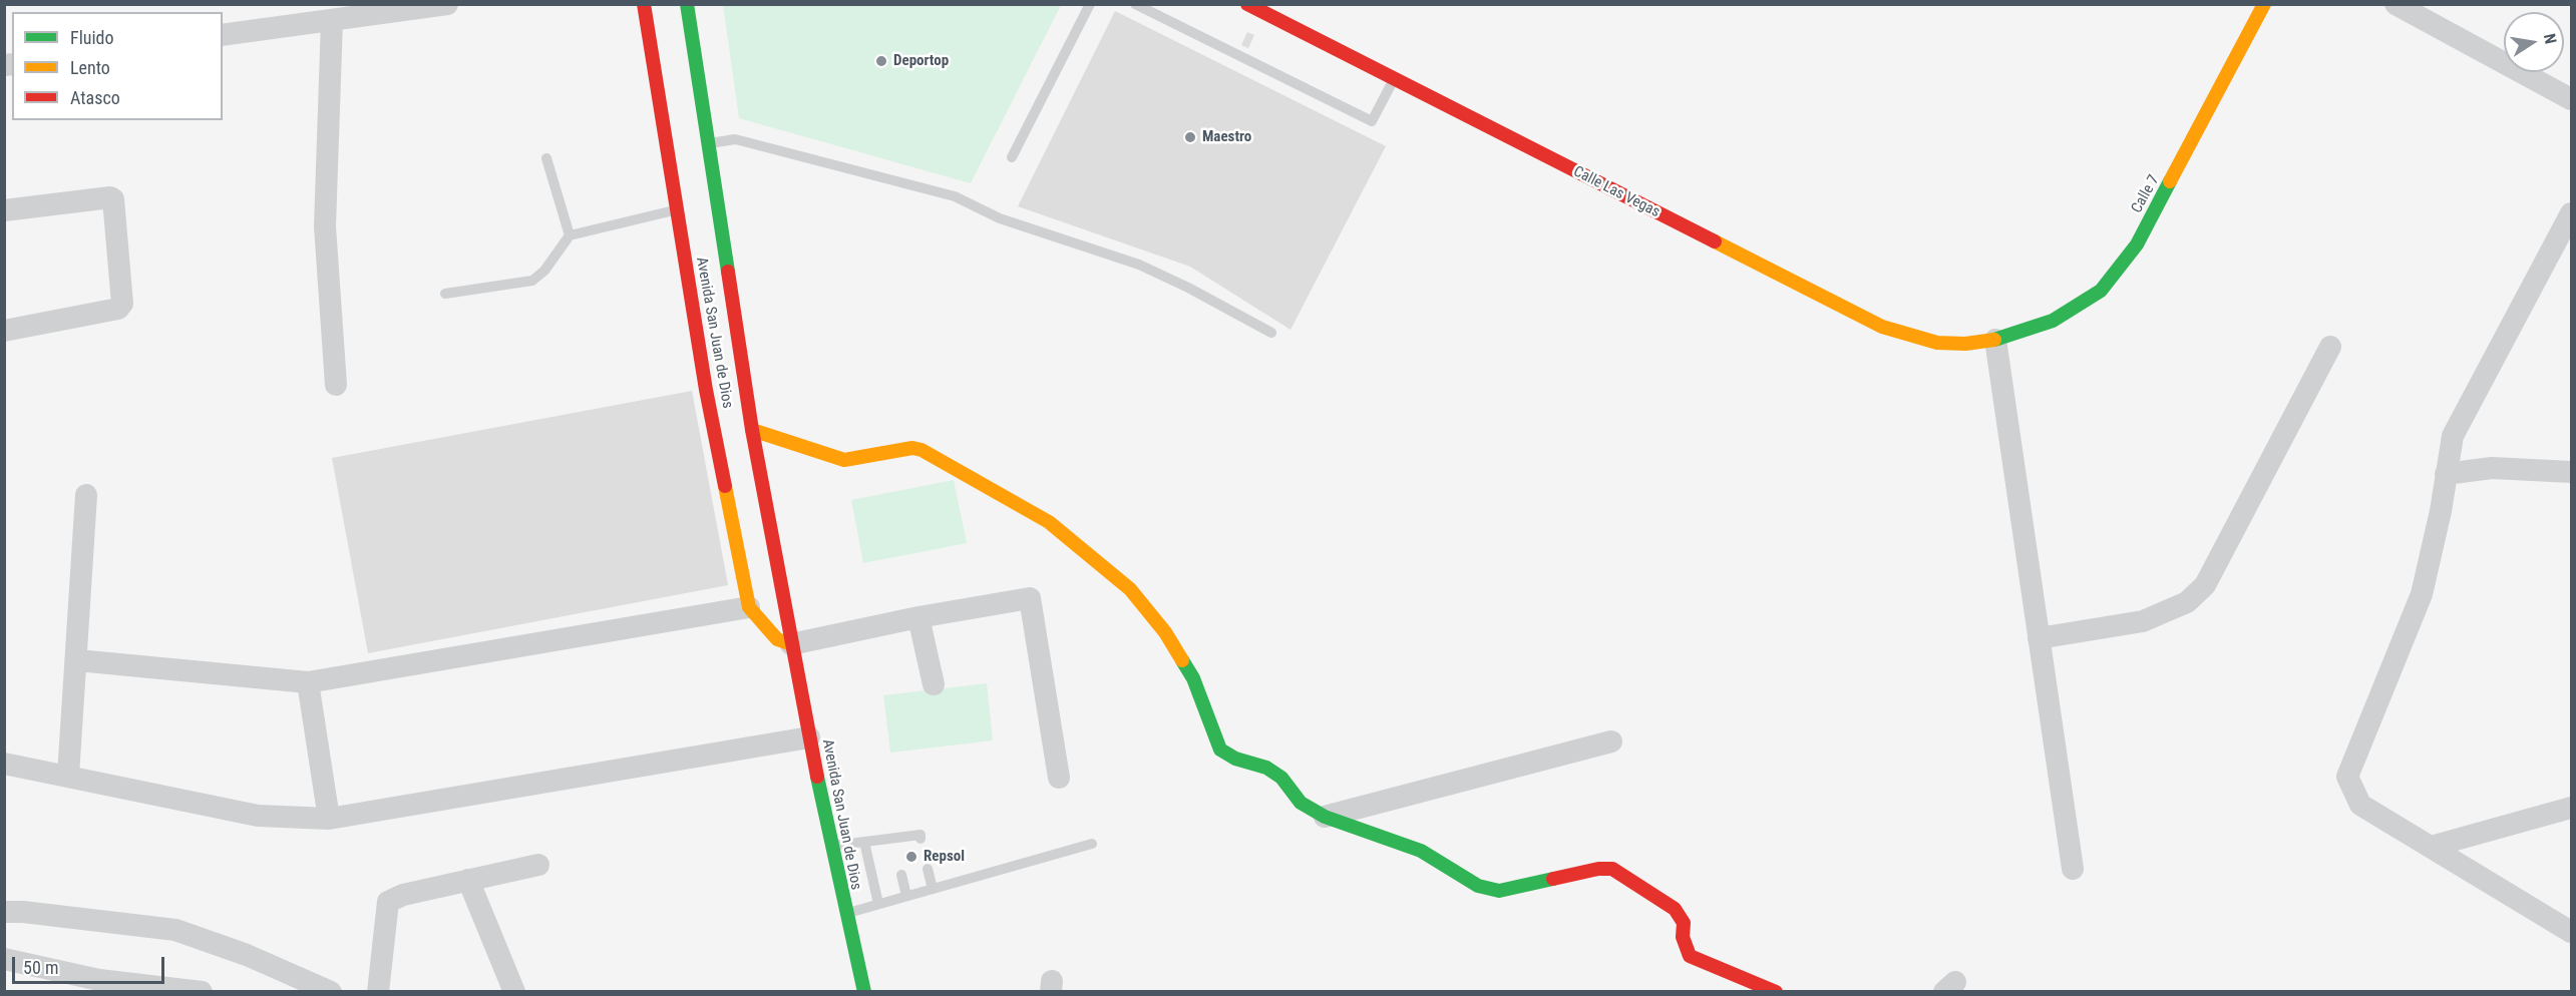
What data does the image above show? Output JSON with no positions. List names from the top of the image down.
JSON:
{
  "streets": {
    "street": ["Calle Las Vegas", "Calle 7", "Avenida San Juan de Dios"]
  },
  "crossings": [
    ["Calle Las Vegas", "Calle 7"]
  ],
  "places": ["Deportop", "Maestro", "Repsol"],
  "legend": ["Fluido", "Lento", "Atasco"],
  "scale_bar": "50 m",
  "north": "right"
}
